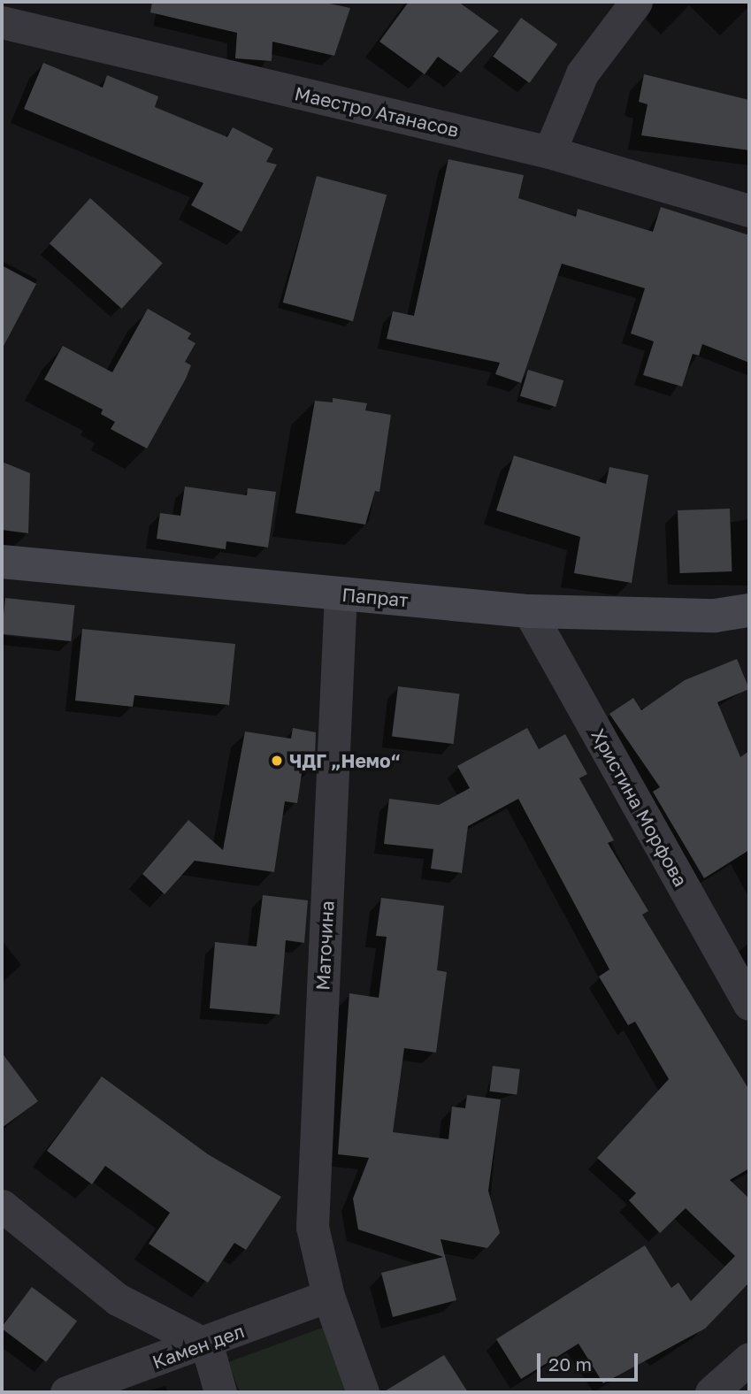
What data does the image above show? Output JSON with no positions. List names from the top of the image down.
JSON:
{
  "streets": {
    "main road": ["Папрат"],
    "street": [
      "Маестро Атанасов",
      "Христина Морфова",
      "Маточина",
      "Камен дел"
    ]
  },
  "crossings": [
    ["Папрат", "Христина Морфова"],
    ["Папрат", "Маточина"],
    ["Маточина", "Камен дел"]
  ],
  "places": ["ЧДГ „Немо“"],
  "scale_bar": "20 m"
}
